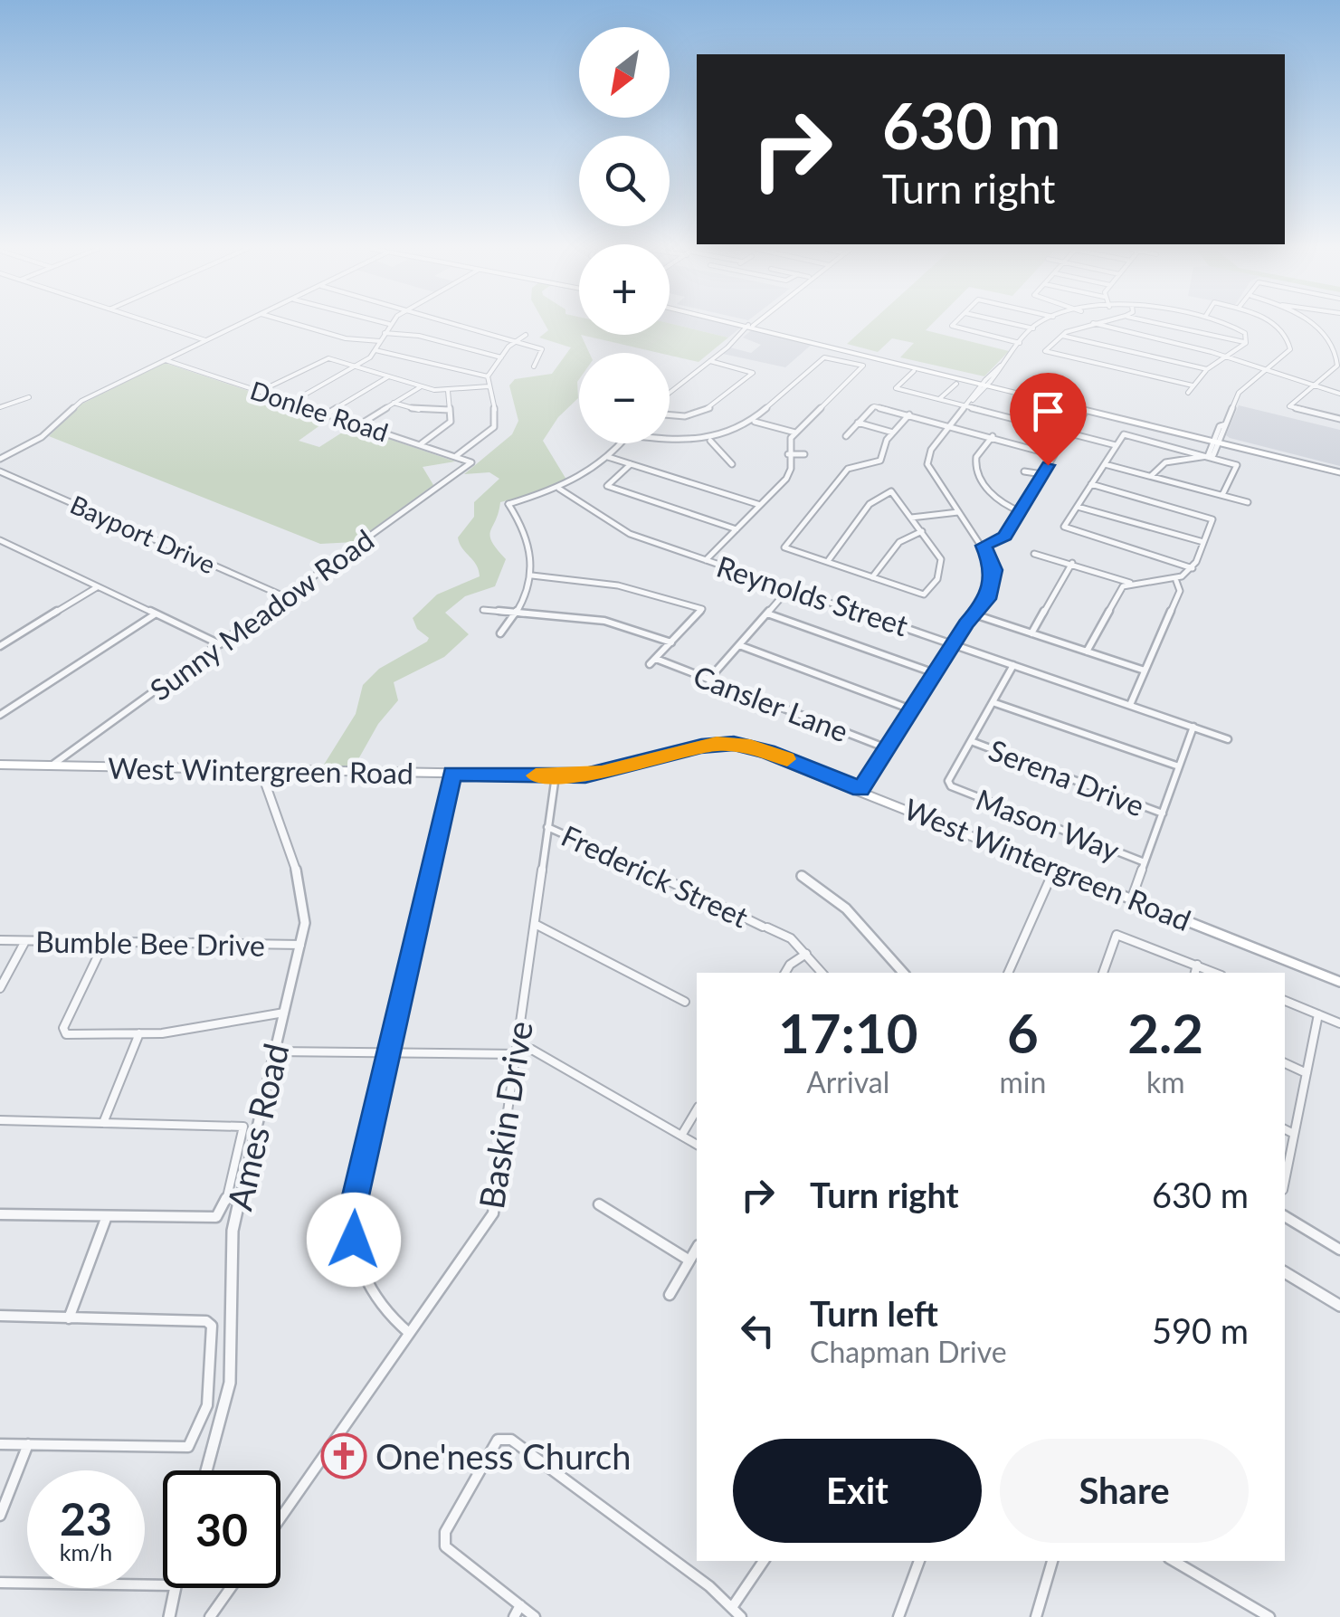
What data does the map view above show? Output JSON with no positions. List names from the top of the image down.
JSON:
{
  "streets": {
    "main road": ["West Wintergreen Road"],
    "street": [
      "Donlee Road",
      "Bayport Drive",
      "Reynolds Street",
      "Sunny Meadow Road",
      "Cansler Lane",
      "Serena Drive",
      "Mason Way",
      "Frederick Street",
      "Bumble Bee Drive",
      "Baskin Drive",
      "Ames Road"
    ]
  },
  "crossings": [
    ["Donlee Road", "Sunny Meadow Road"],
    ["Bayport Drive", "Sunny Meadow Road"],
    ["Sunny Meadow Road", "West Wintergreen Road"],
    ["West Wintergreen Road", "Baskin Drive"],
    ["West Wintergreen Road", "Ames Road"],
    ["Serena Drive", "Mason Way"],
    ["Frederick Street", "Baskin Drive"],
    ["Bumble Bee Drive", "Ames Road"]
  ],
  "places": {
    "church": ["One'ness Church"]
  },
  "north": "bottom left",
  "page": {
    "map_buttons": ["+", "−"],
    "turn": ["630 m", "Turn right"],
    "eta": [
      "17:10",
      "Arrival",
      "6",
      "min",
      "2.2",
      "km"
    ],
    "list": [
      {
        "name": "Turn right",
        "value": "630 m"
      },
      {
        "name": "Turn left",
        "note": "Chapman Drive",
        "value": "590 m"
      }
    ],
    "buttons": ["Exit", "Share"],
    "speed": "23 km/h",
    "limit": "30"
  }
}
